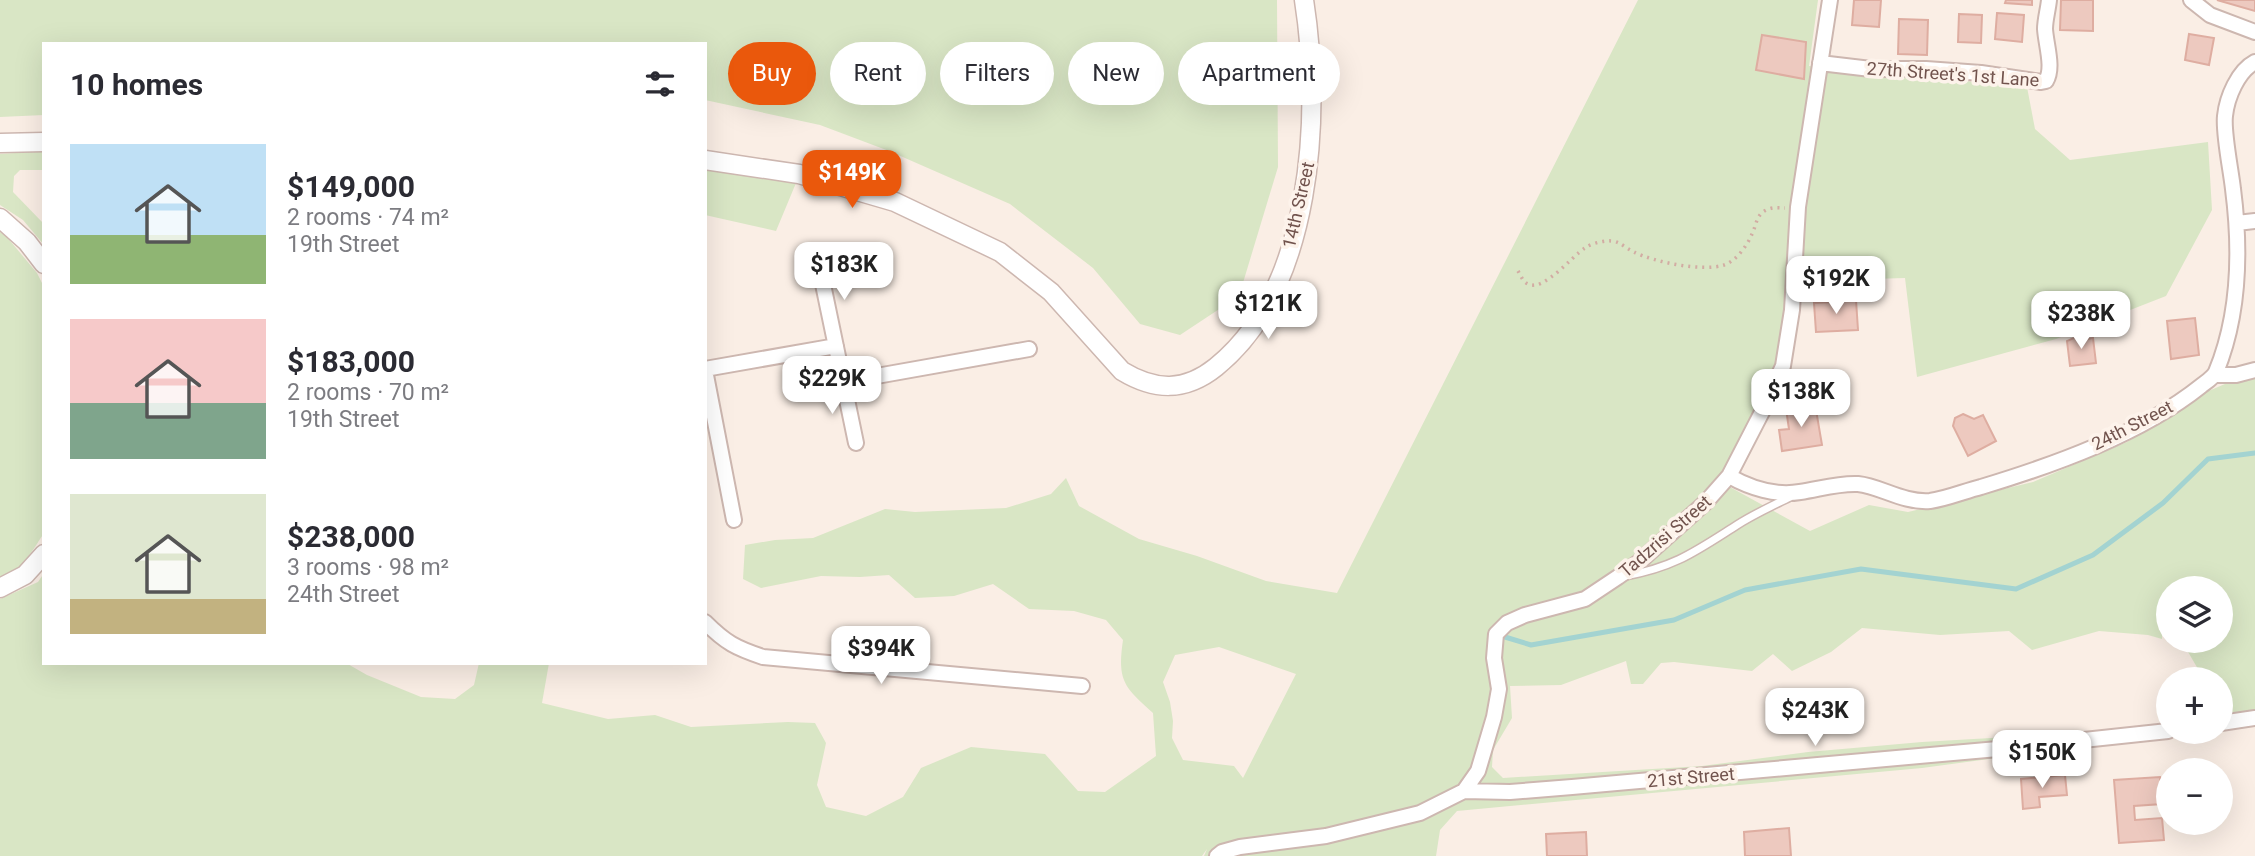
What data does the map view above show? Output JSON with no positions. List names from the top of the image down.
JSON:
{
  "streets": {
    "street": [
      "27th Street's 1st Lane",
      "14th Street",
      "24th Street",
      "Tadzrisi Street",
      "21st Street"
    ]
  },
  "crossings": [
    ["27th Street's 1st Lane", "Tadzrisi Street"],
    ["24th Street", "Tadzrisi Street"],
    ["Tadzrisi Street", "21st Street"]
  ],
  "page": {
    "chip": [
      "Buy",
      "Rent",
      "Filters",
      "New",
      "Apartment"
    ],
    "heading": "10 homes",
    "list": [
      {
        "name": "$149,000",
        "note": "2 rooms · 74 m² · 19th Street"
      },
      {
        "name": "$183,000",
        "note": "2 rooms · 70 m² · 19th Street"
      },
      {
        "name": "$238,000",
        "note": "3 rooms · 98 m² · 24th Street"
      }
    ],
    "price": [
      "$149K",
      "$183K",
      "$192K",
      "$121K",
      "$238K",
      "$229K",
      "$138K",
      "$394K",
      "$243K",
      "$150K"
    ],
    "map_buttons": ["+", "−"]
  }
}
